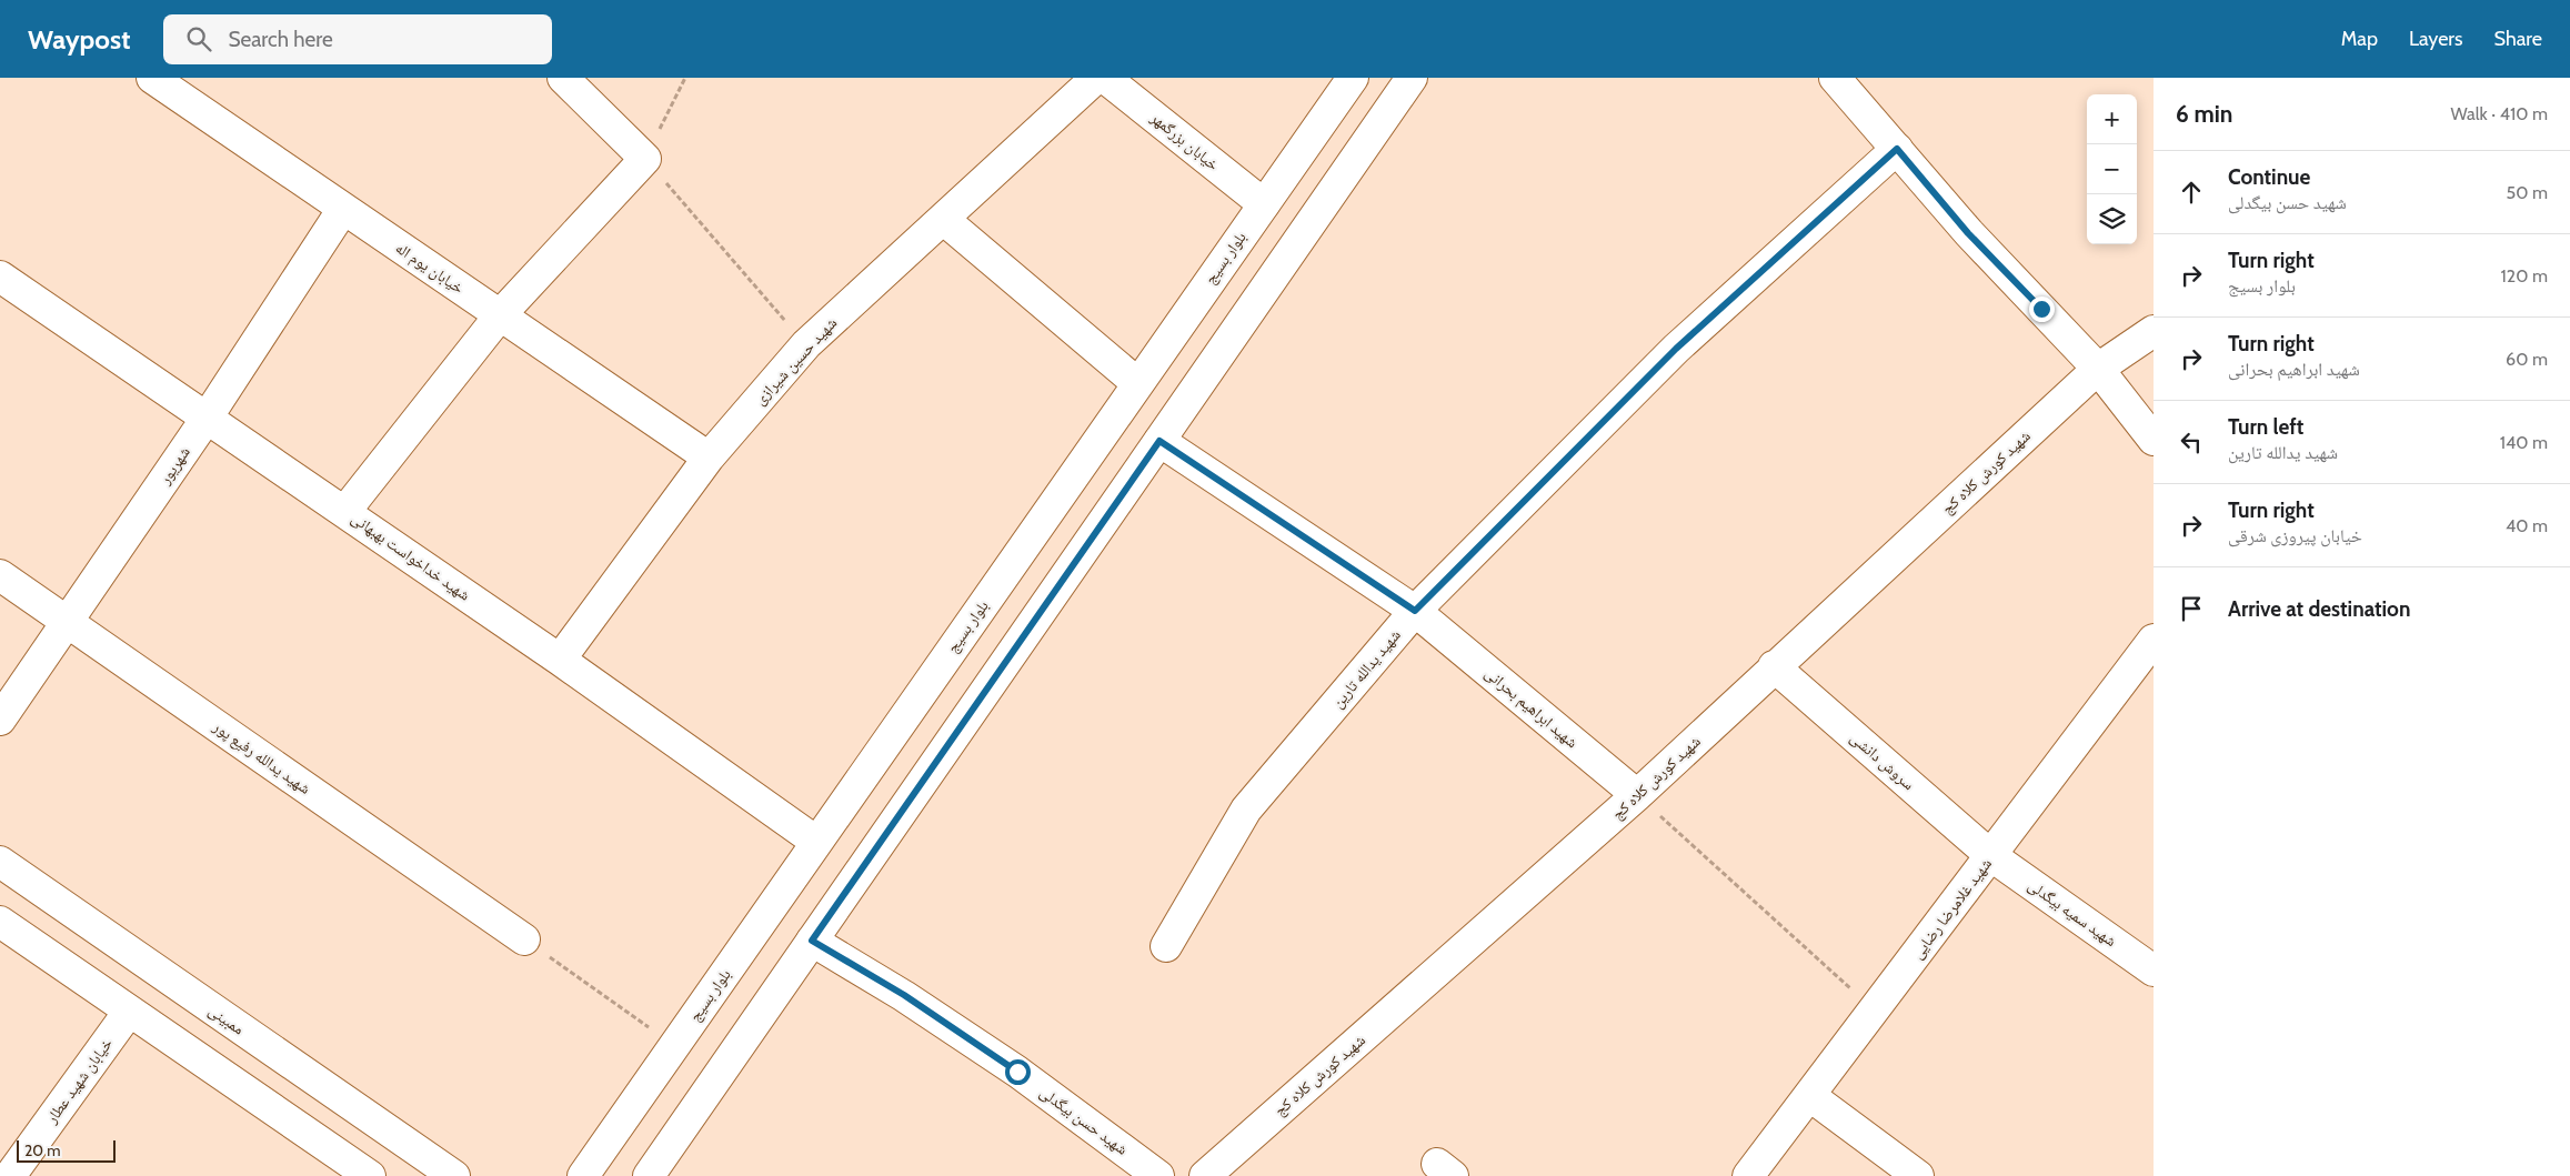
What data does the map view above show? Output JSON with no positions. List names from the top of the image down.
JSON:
{
  "streets": {
    "street": [
      "خیابان بزرگمهر",
      "بلوار بسیج",
      "خیابان یوم اله",
      "شهید حسین شیرازی",
      "شهریور",
      "شهید کورش کلاه کج",
      "شهید خداخواست بهبهانی",
      "شهید یدالله تارین",
      "شهید ابراهیم بحرانی",
      "شهید یدالله رفیع پور",
      "سروش دانشی",
      "شهید غلامرضا رضایی",
      "شهید سمیه بیگدلی",
      "ممبینی",
      "خیابان شهید عطار",
      "شهید حسن بیگدلی"
    ]
  },
  "crossings": [
    ["خیابان بزرگمهر", "بلوار بسیج"],
    ["بلوار بسیج", "شهید خداخواست بهبهانی"],
    ["خیابان یوم اله", "شهید حسین شیرازی"],
    ["خیابان یوم اله", "شهریور"],
    ["شهید حسین شیرازی", "شهید خداخواست بهبهانی"],
    ["شهریور", "شهید خداخواست بهبهانی"],
    ["شهریور", "شهید یدالله رفیع پور"],
    ["شهید کورش کلاه کج", "شهید ابراهیم بحرانی"],
    ["شهید کورش کلاه کج", "سروش دانشی"],
    ["شهید یدالله تارین", "شهید ابراهیم بحرانی"],
    ["سروش دانشی", "شهید غلامرضا رضایی"],
    ["سروش دانشی", "شهید سمیه بیگدلی"],
    ["شهید غلامرضا رضایی", "شهید سمیه بیگدلی"]
  ],
  "scale_bar": "20 m",
  "page": {
    "header": "Waypost",
    "search": "Search here",
    "nav": ["Map", "Layers", "Share"],
    "heading": ["6 min", "Walk · 410 m"],
    "map_buttons": ["+", "−"],
    "list": [
      ["Continue", "شهید حسن بیگدلی", "50 m"],
      ["Turn right", "بلوار بسیج", "120 m"],
      ["Turn right", "شهید ابراهیم بحرانی", "60 m"],
      ["Turn left", "شهید یدالله تارین", "140 m"],
      ["Turn right", "خیابان پیروزی شرقی", "40 m"],
      "Arrive at destination"
    ],
    "scale": "20 m"
  }
}
